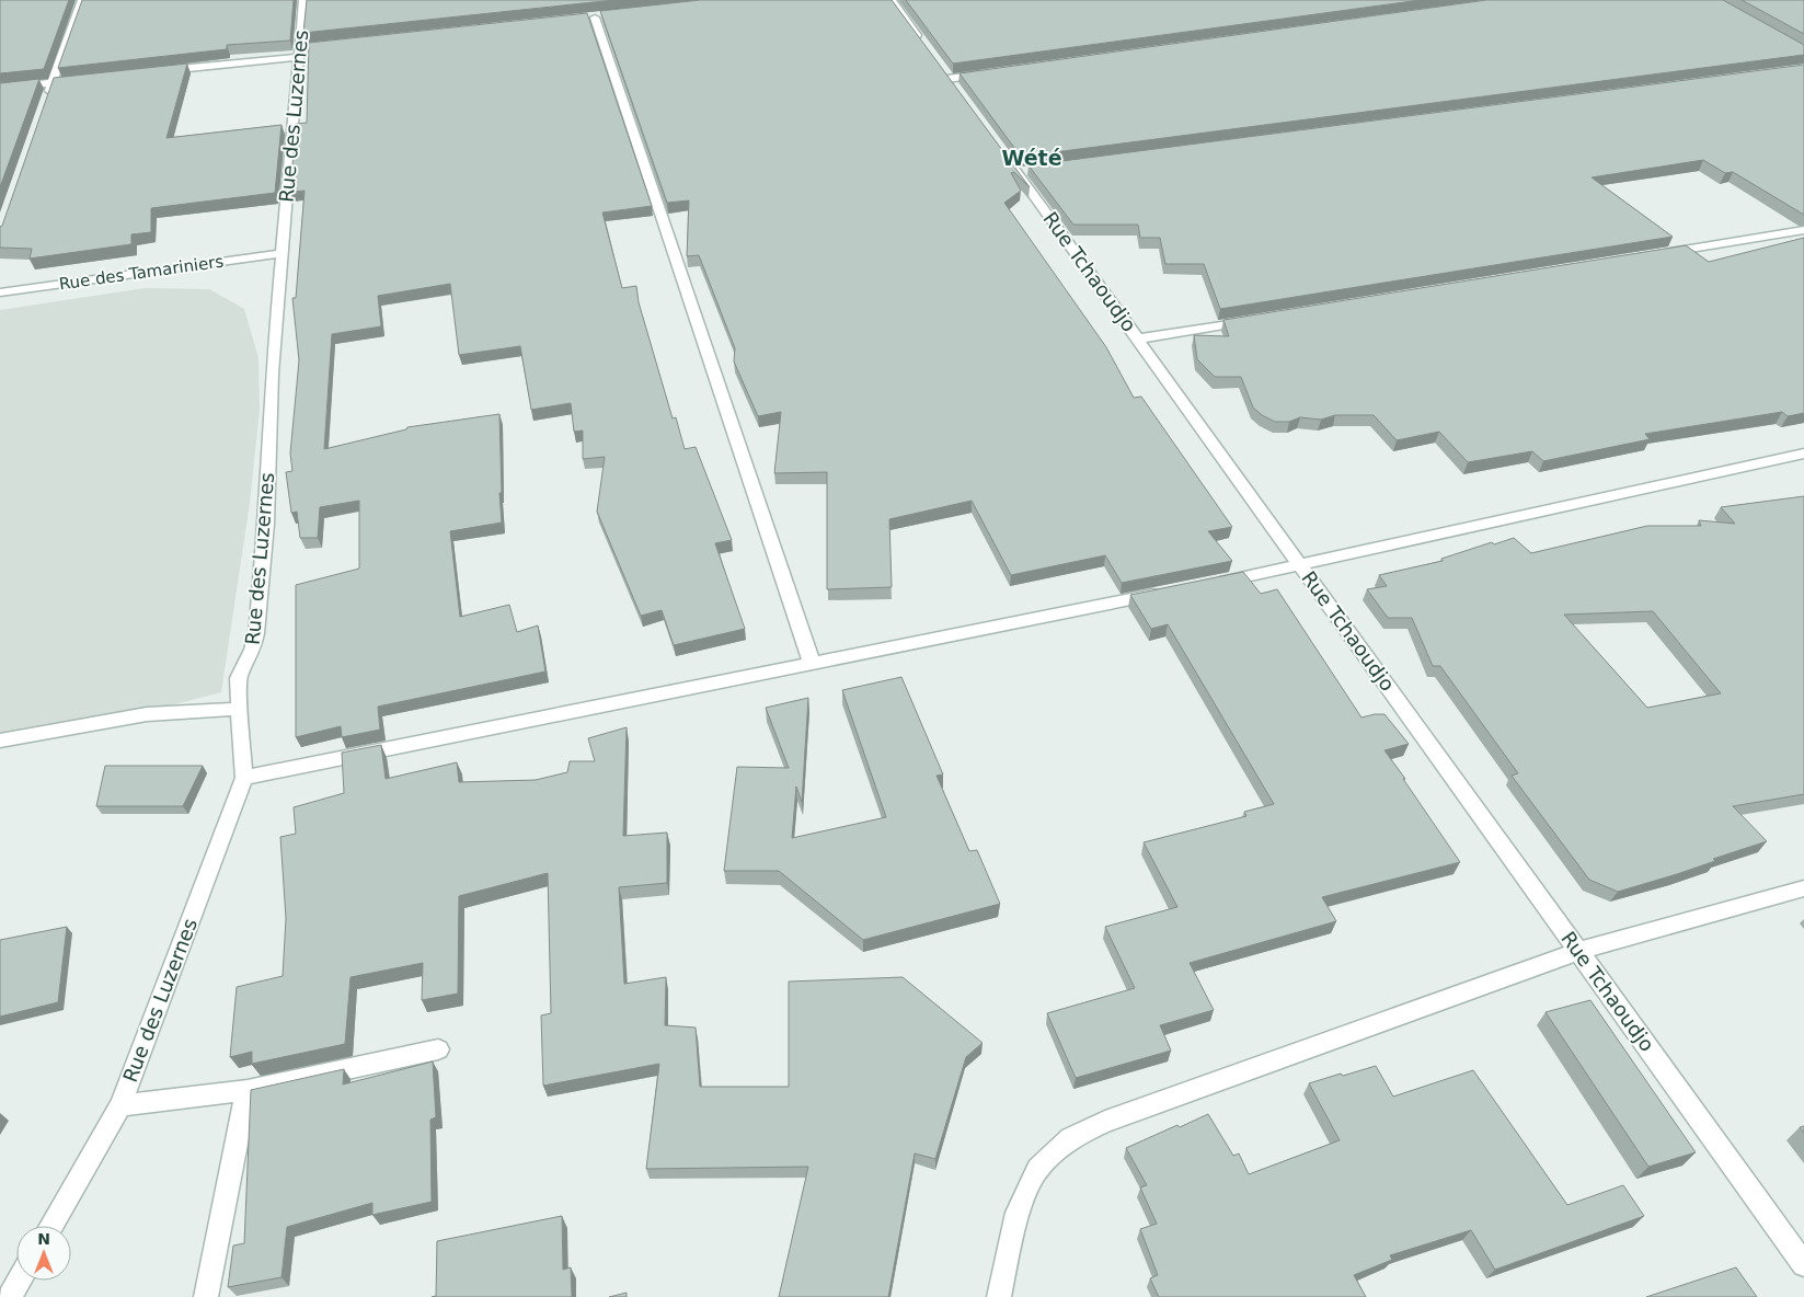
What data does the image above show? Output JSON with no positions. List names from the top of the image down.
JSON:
{
  "streets": {
    "street": ["Rue des Luzernes", "Rue Tchaoudjo", "Rue des Tamariniers"]
  },
  "crossings": [
    ["Rue des Luzernes", "Rue des Tamariniers"]
  ],
  "districts": ["Wété"],
  "north": "top"
}
